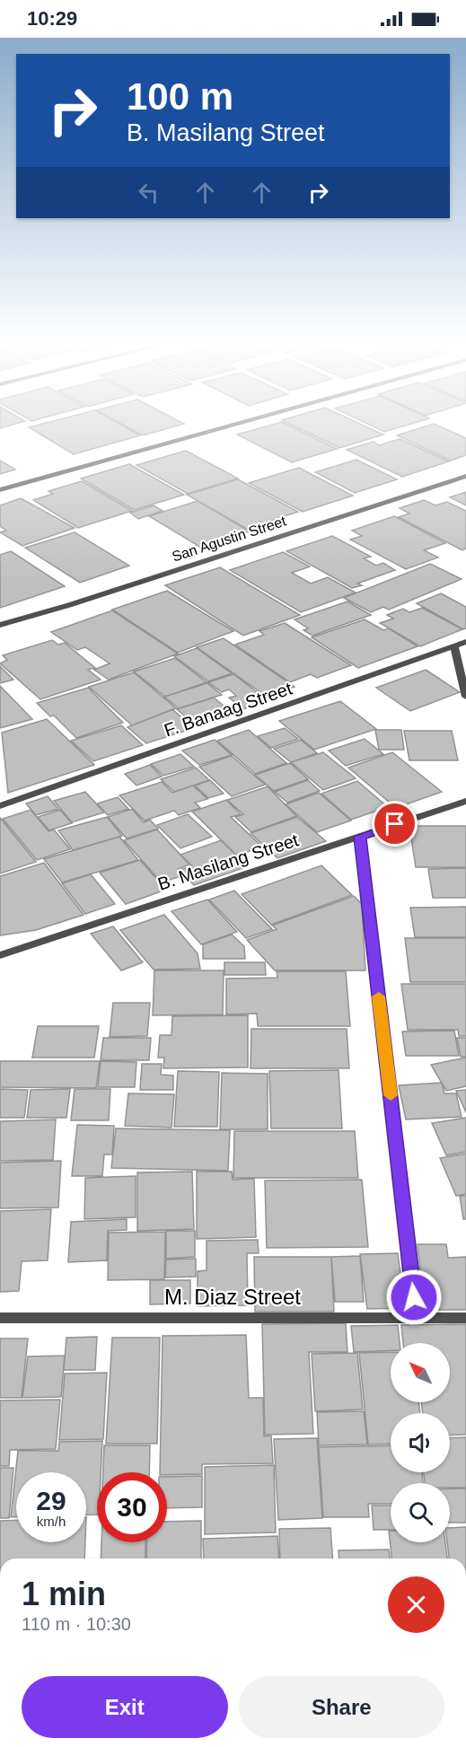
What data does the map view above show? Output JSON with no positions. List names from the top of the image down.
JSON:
{
  "streets": {
    "street": [
      "San Agustin Street",
      "F. Banaag Street",
      "B. Masilang Street",
      "M. Diaz Street"
    ]
  },
  "north": "top left",
  "page": {
    "status": "10:29",
    "turn": ["100 m", "B. Masilang Street"],
    "speed": "29 km/h",
    "limit": "30",
    "heading": ["1 min", "110 m · 10:30"],
    "buttons": ["Exit", "Share"]
  }
}
